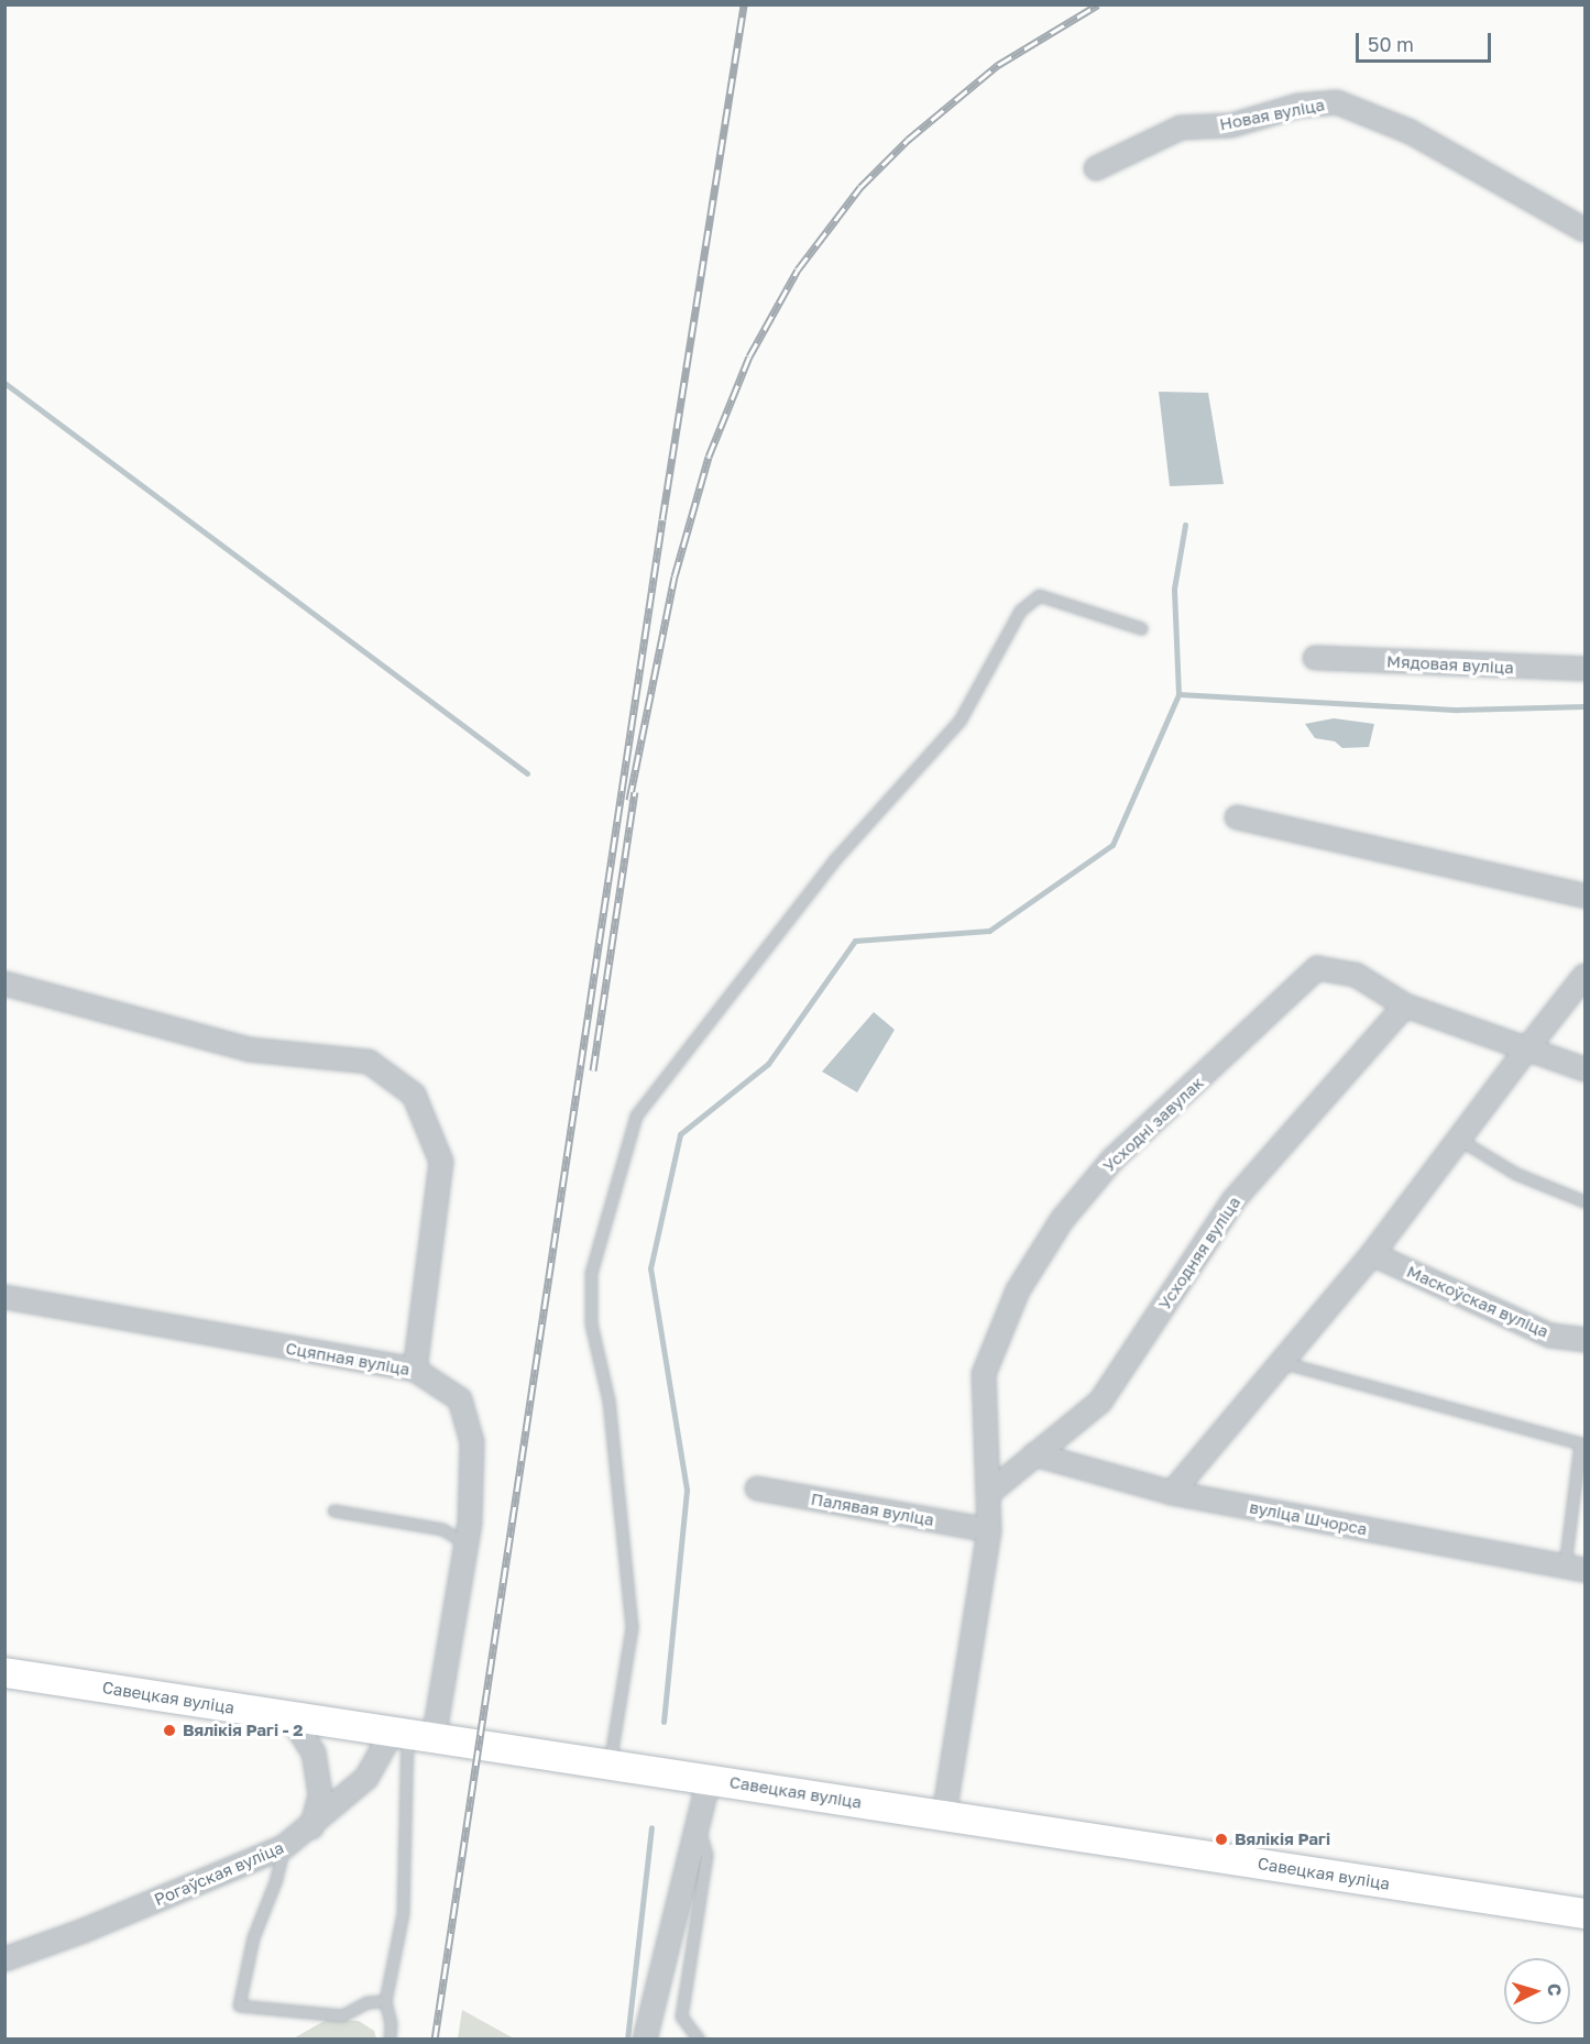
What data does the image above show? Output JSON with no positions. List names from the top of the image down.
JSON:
{
  "streets": {
    "main road": ["Савецкая вуліца"],
    "street": [
      "Новая вуліца",
      "Мядовая вуліца",
      "Усходні завулак",
      "Усходняя вуліца",
      "Маскоўская вуліца",
      "Сцяпная вуліца",
      "Палявая вуліца",
      "вуліца Шчорса",
      "Рогаўская вуліца"
    ]
  },
  "crossings": [
    ["Усходні завулак", "Усходняя вуліца"],
    ["Усходні завулак", "Палявая вуліца"],
    ["Усходні завулак", "Савецкая вуліца"],
    ["Усходняя вуліца", "вуліца Шчорса"],
    ["Сцяпная вуліца", "Савецкая вуліца"],
    ["Сцяпная вуліца", "Рогаўская вуліца"],
    ["Савецкая вуліца", "Рогаўская вуліца"]
  ],
  "places": ["Вялікія Рагі - 2", "Вялікія Рагі"],
  "scale_bar": "50 m",
  "north": "right"
}
